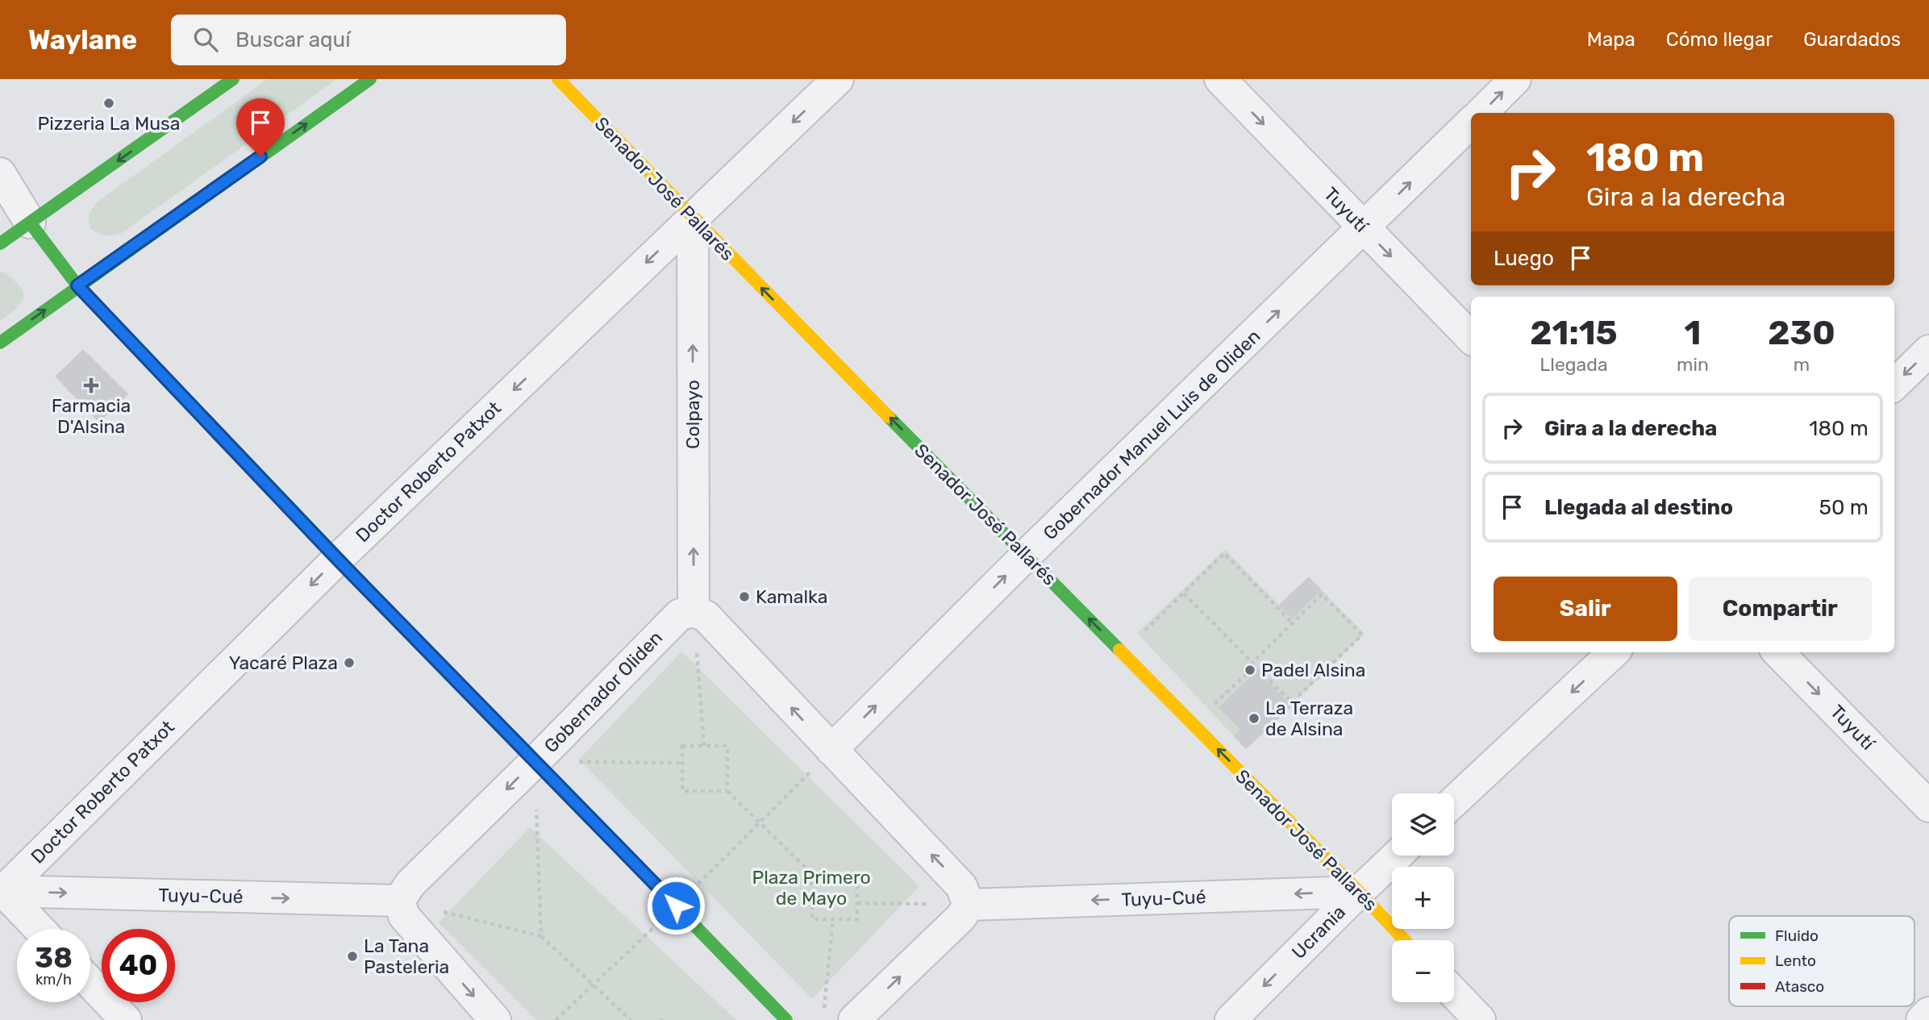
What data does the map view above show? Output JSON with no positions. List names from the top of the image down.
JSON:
{
  "streets": {
    "street": [
      "Senador José Pallarés",
      "Tuyutí",
      "Colpayo",
      "Gobernador Manuel Luis de Oliden",
      "Doctor Roberto Patxot",
      "Gobernador Oliden",
      "Tuyu-Cué",
      "Ucrania"
    ]
  },
  "crossings": [
    ["Senador José Pallarés", "Colpayo"],
    ["Senador José Pallarés", "Gobernador Manuel Luis de Oliden"],
    ["Senador José Pallarés", "Doctor Roberto Patxot"],
    ["Senador José Pallarés", "Tuyu-Cué"],
    ["Senador José Pallarés", "Ucrania"],
    ["Tuyutí", "Gobernador Manuel Luis de Oliden"],
    ["Colpayo", "Doctor Roberto Patxot"],
    ["Colpayo", "Gobernador Oliden"],
    ["Doctor Roberto Patxot", "Tuyu-Cué"],
    ["Gobernador Oliden", "Tuyu-Cué"],
    ["Tuyu-Cué", "Ucrania"]
  ],
  "one_way": [
    "Senador José Pallarés",
    "Tuyutí",
    "Colpayo",
    "Gobernador Manuel Luis de Oliden",
    "Doctor Roberto Patxot",
    "Gobernador Oliden",
    "Ucrania"
  ],
  "parks": ["Plaza Primero de Mayo"],
  "places": {
    "other": [
      "Pizzeria La Musa",
      "Kamalka",
      "Yacaré Plaza",
      "Padel Alsina",
      "La Terraza de Alsina",
      "La Tana Pasteleria"
    ],
    "health": ["Farmacia D'Alsina"]
  },
  "legend": ["Fluido", "Lento", "Atasco"],
  "page": {
    "header": "Waylane",
    "search": "Buscar aquí",
    "nav": ["Mapa", "Cómo llegar", "Guardados"],
    "turn": ["180 m", "Gira a la derecha"],
    "then": "Luego",
    "eta": [
      "21:15",
      "Llegada",
      "1",
      "min",
      "230",
      "m"
    ],
    "list": [
      {
        "name": "Gira a la derecha",
        "value": "180 m"
      },
      {
        "name": "Llegada al destino",
        "value": "50 m"
      }
    ],
    "buttons": ["Salir", "Compartir"],
    "map_buttons": ["+", "−"],
    "speed": "38 km/h",
    "limit": "40"
  }
}
